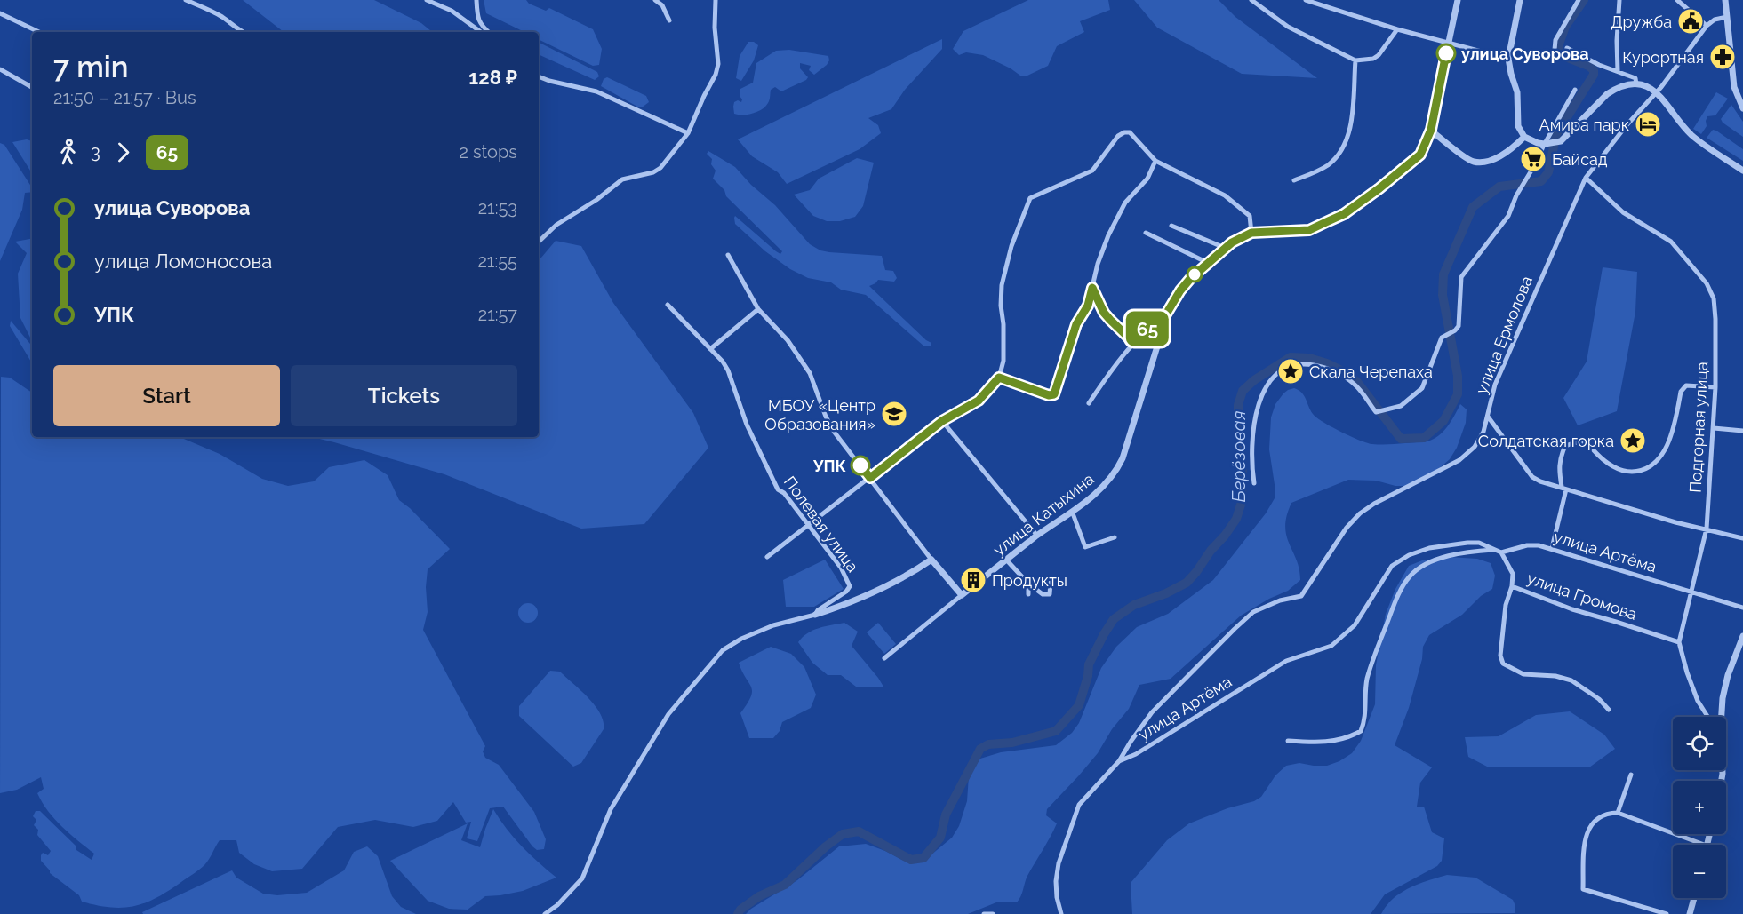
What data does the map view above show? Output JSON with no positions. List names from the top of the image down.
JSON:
{
  "streets": {
    "street": [
      "улица Ермолова",
      "Подгорная улица",
      "улица Катыхина",
      "Полевая улица",
      "улица Артёма",
      "улица Громова"
    ]
  },
  "crossings": [
    ["улица Ермолова", "Подгорная улица"],
    ["улица Ермолова", "улица Артёма"],
    ["Подгорная улица", "улица Артёма"],
    ["Подгорная улица", "улица Громова"],
    ["улица Артёма", "улица Громова"]
  ],
  "water": ["Берёзовая"],
  "places": {
    "public building": ["Дружба"],
    "other": ["улица Суворова", "УПК"],
    "pharmacy": ["Курортная"],
    "hotel": ["Амира парк"],
    "supermarket": ["Байсад"],
    "place": ["Скала Черепаха", "Солдатская горка"],
    "school or university": ["МБОУ «Центр Образования»"],
    "building": ["Продукты"]
  },
  "lines": ["bus line 65"],
  "page": {
    "on_map": "65",
    "heading": ["7 min", "21:50 – 21:57 · Bus", "128 ₽"],
    "legs": ["3", "65", "2 stops"],
    "list": [
      {
        "name": "улица Суворова",
        "value": "21:53"
      },
      {
        "name": "улица Ломоносова",
        "value": "21:55"
      },
      {
        "name": "УПК",
        "value": "21:57"
      }
    ],
    "buttons": ["Start", "Tickets"],
    "map_buttons": ["+", "−"]
  }
}
